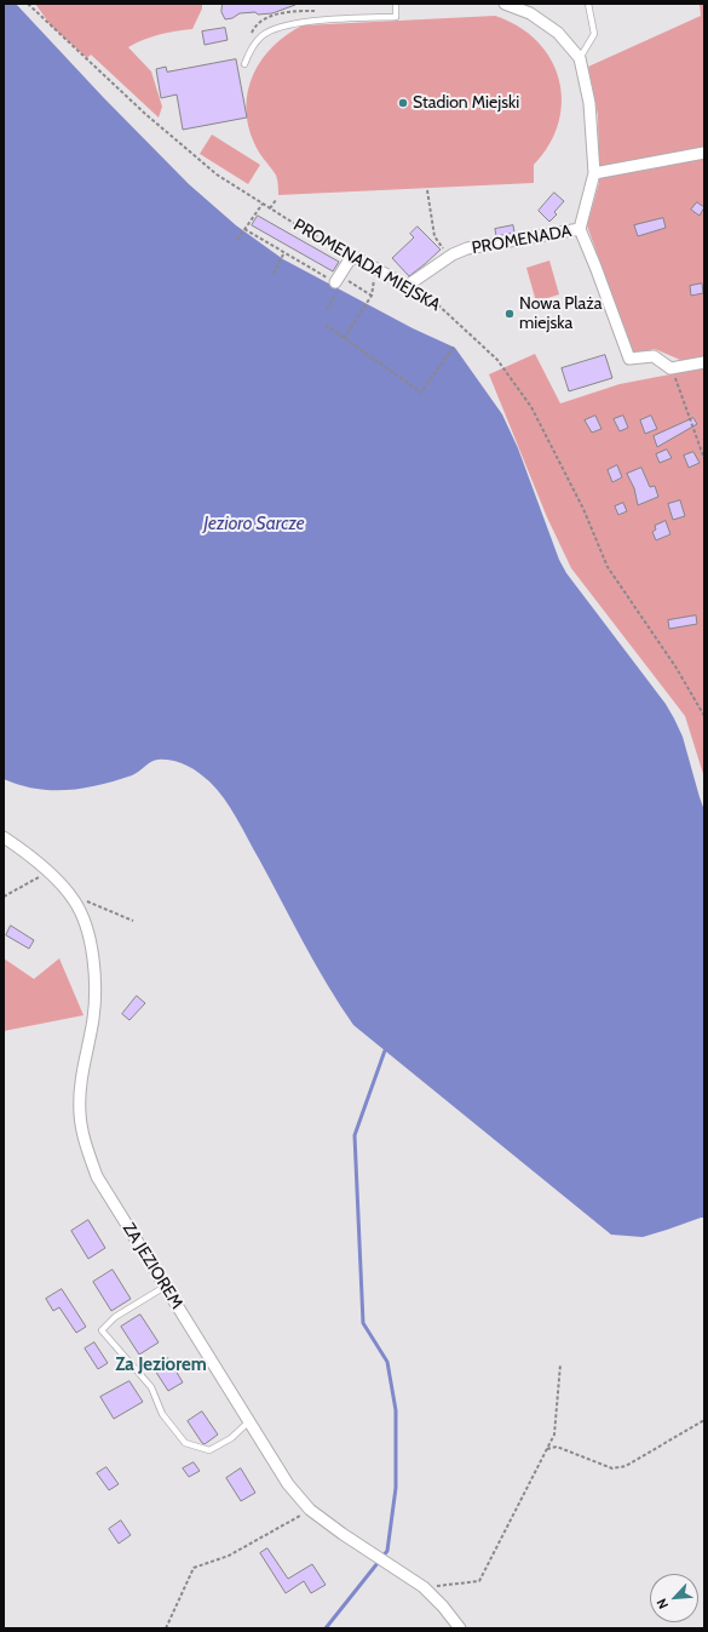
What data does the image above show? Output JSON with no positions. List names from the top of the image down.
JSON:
{
  "streets": {
    "street": ["PROMENADA", "PROMENADA MIEJSKA", "ZA JEZIOREM"]
  },
  "crossings": [
    ["PROMENADA", "PROMENADA MIEJSKA"]
  ],
  "districts": ["Za Jeziorem"],
  "water": ["Jezioro Sarcze"],
  "places": ["Stadion Miejski", "Nowa Plaża miejska"],
  "north": "bottom left"
}
